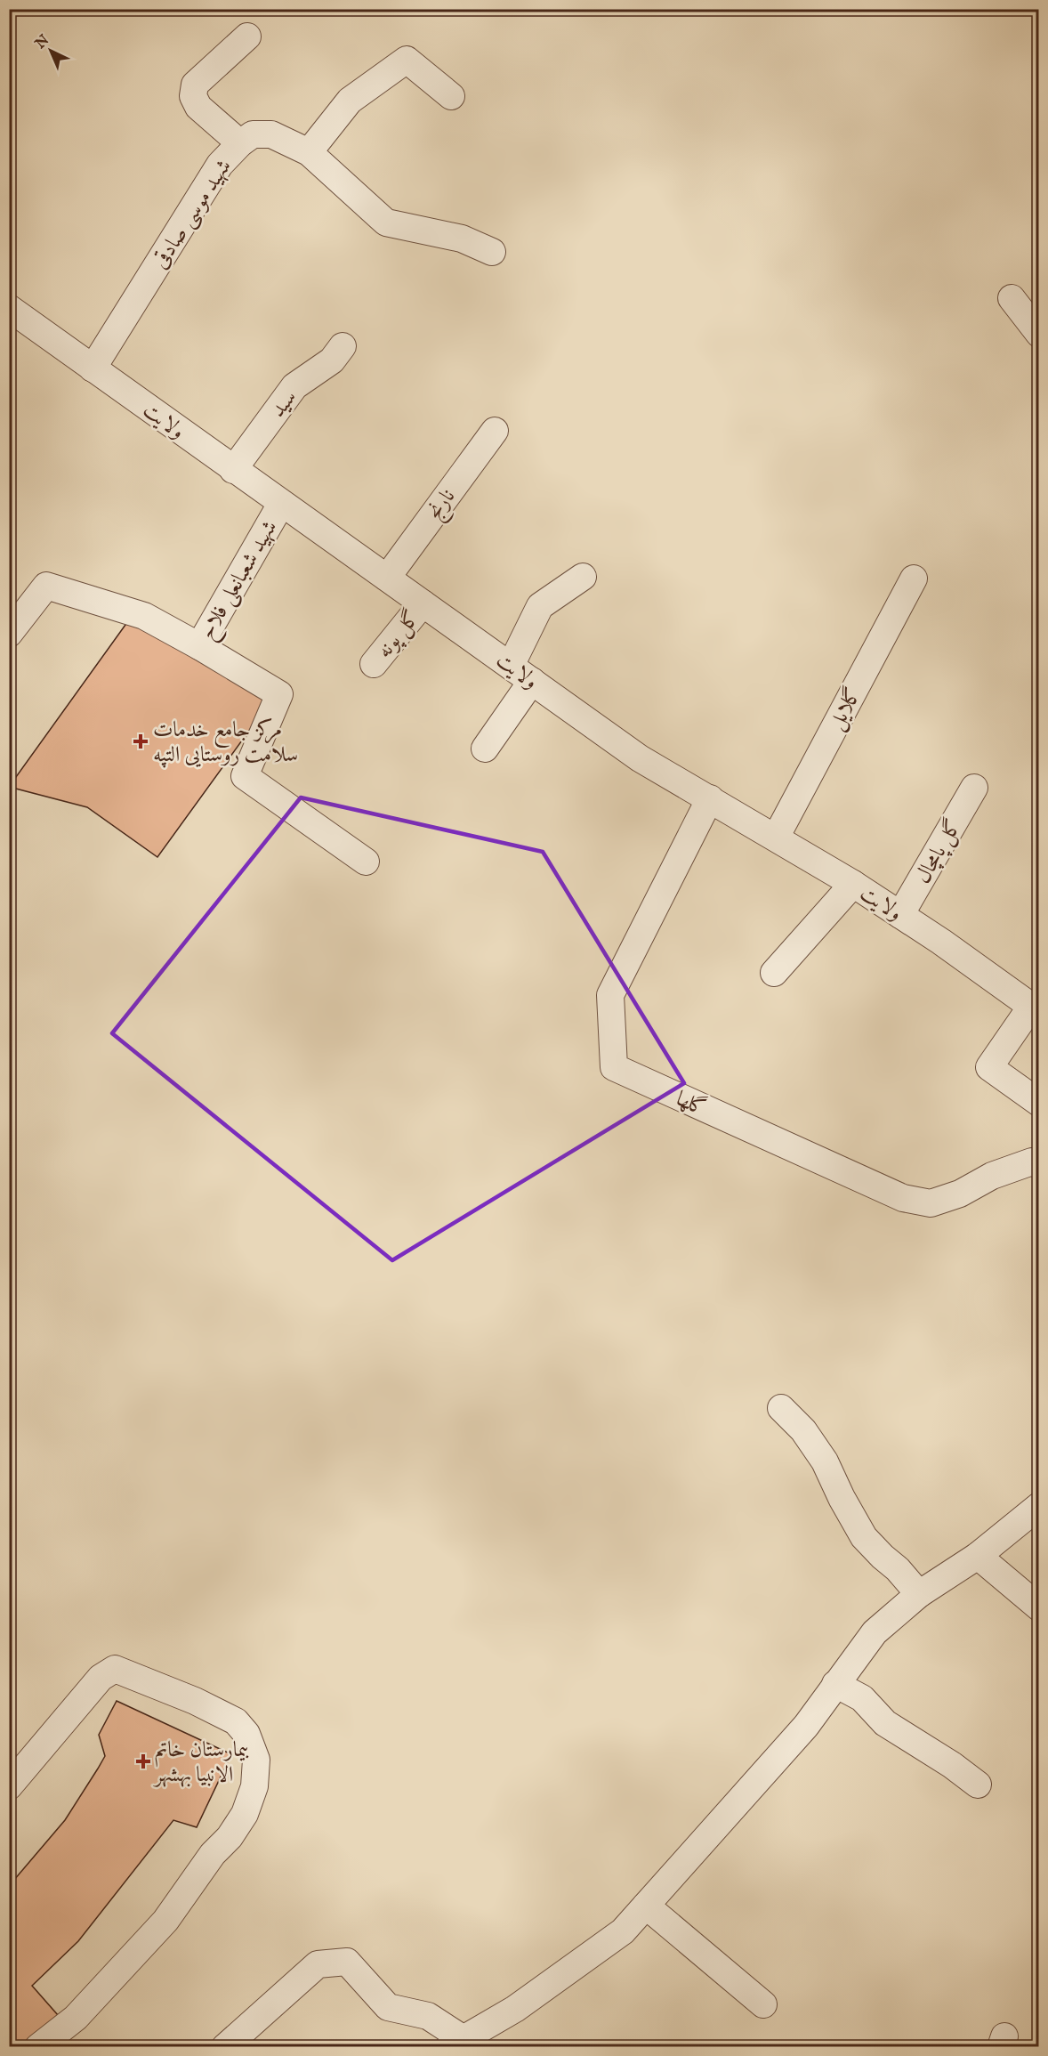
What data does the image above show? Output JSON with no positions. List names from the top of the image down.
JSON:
{
  "streets": {
    "street": [
      "شهید موسی صادقی",
      "سید",
      "ولایت",
      "نارنج",
      "شهید شعبانعلی فلاح",
      "گل پونه",
      "گلایل",
      "گل پامچال",
      "گلها"
    ]
  },
  "crossings": [
    ["شهید موسی صادقی", "ولایت"],
    ["سید", "ولایت"],
    ["ولایت", "نارنج"],
    ["ولایت", "شهید شعبانعلی فلاح"],
    ["ولایت", "گل پونه"],
    ["ولایت", "گلایل"],
    ["ولایت", "گل پامچال"],
    ["ولایت", "گلها"]
  ],
  "places": {
    "health": ["مرکز جامع خدمات سلامت روستایی التپه", "بیمارستان خاتم الانبیا بهشهر"]
  },
  "north": "top left"
}
